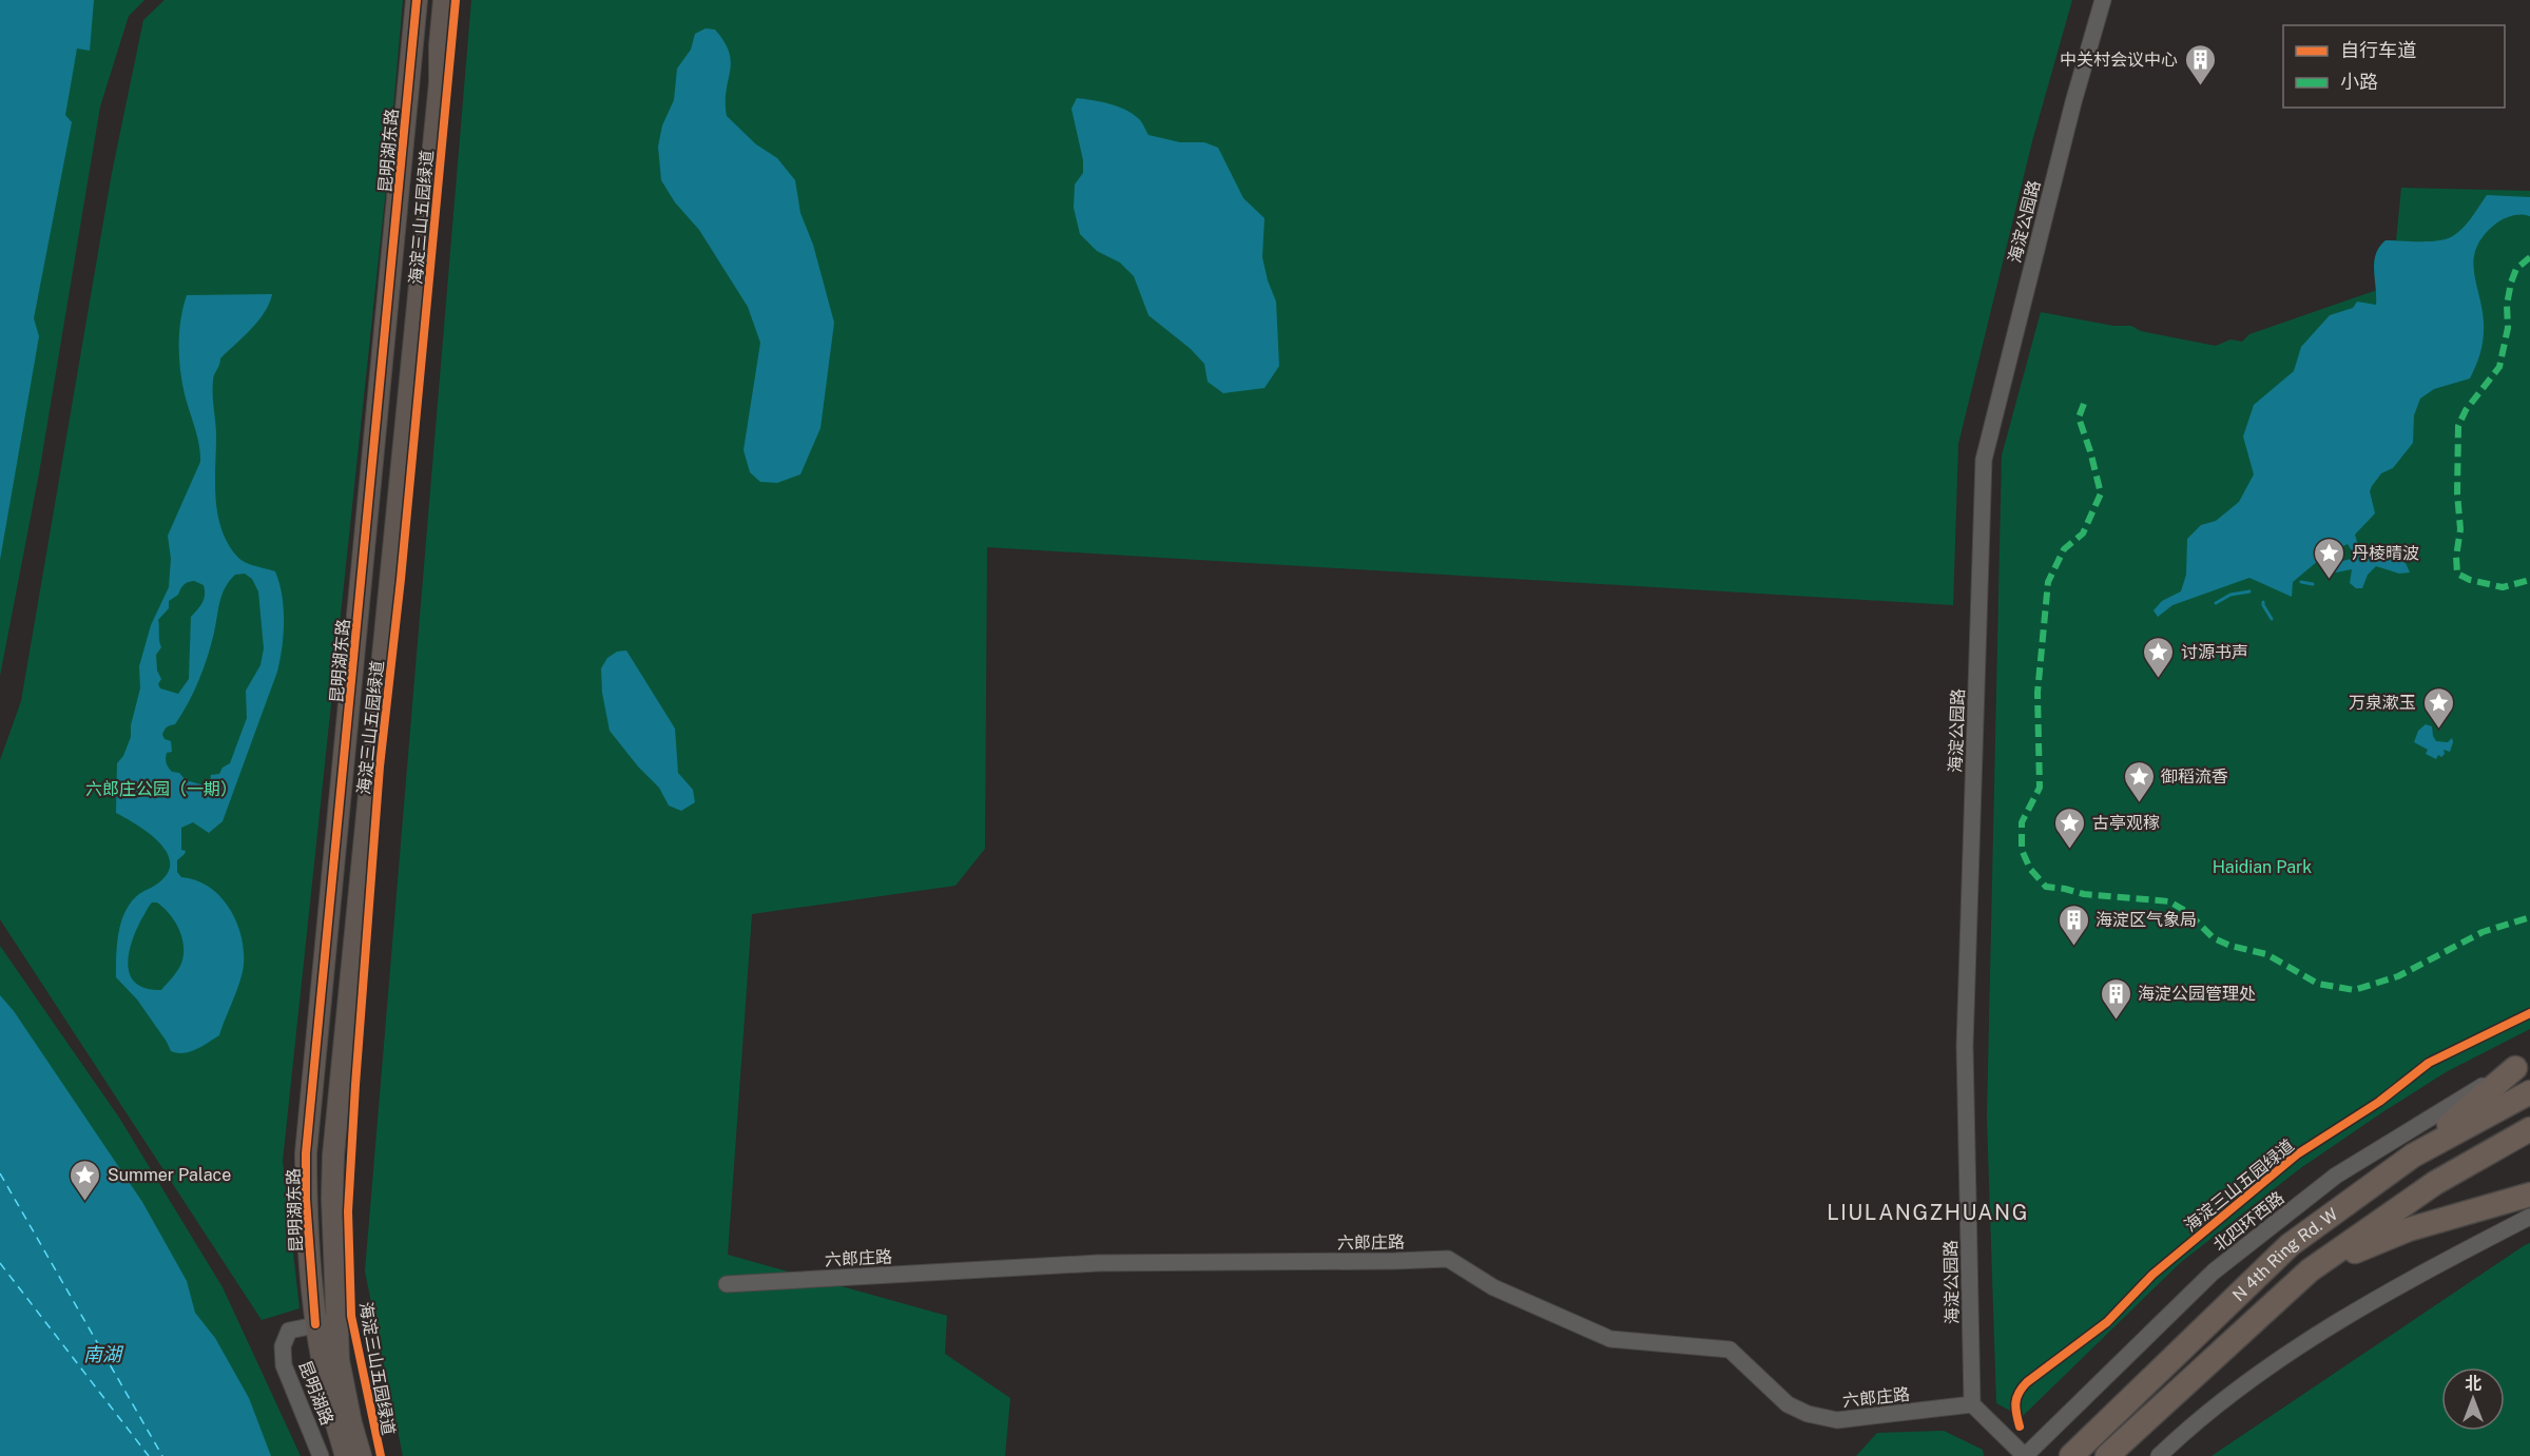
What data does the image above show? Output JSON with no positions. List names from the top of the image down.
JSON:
{
  "streets": {
    "highway": ["N 4th Ring Rd. W"],
    "main road": ["昆明湖东路"],
    "street": [
      "海淀公园路",
      "北四环西路",
      "六郎庄路",
      "昆明湖路"
    ],
    "cycle path": ["海淀三山五园绿道"]
  },
  "crossings": [
    ["昆明湖东路", "昆明湖路"],
    ["海淀公园路", "六郎庄路"]
  ],
  "districts": ["LIULANGZHUANG"],
  "water": ["南湖"],
  "parks": ["六郎庄公园（一期）", "Haidian Park"],
  "places": {
    "building": ["中关村会议中心", "海淀区气象局", "海淀公园管理处"],
    "place": [
      "丹棱晴波",
      "讨源书声",
      "万泉漱玉",
      "御稻流香",
      "古亭观稼",
      "Summer Palace"
    ]
  },
  "legend": ["自行车道", "小路"],
  "north": "top"
}
